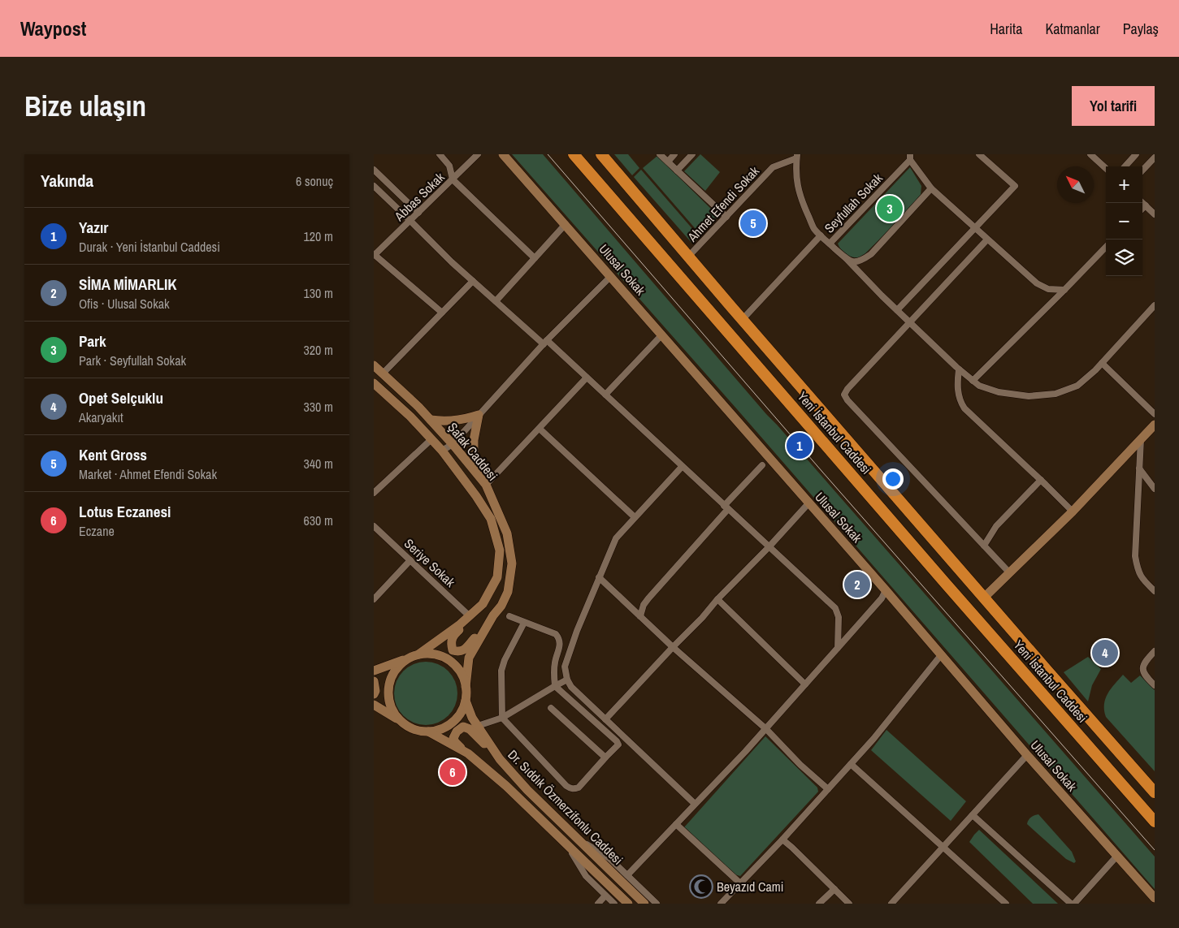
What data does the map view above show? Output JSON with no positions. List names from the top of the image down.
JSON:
{
  "streets": {
    "highway": ["Yeni İstanbul Caddesi"],
    "main road": ["Ulusal Sokak", "Şafak Caddesi", "Dr. Sıddık Özmerzifonlu Caddesi"],
    "street": [
      "Abbas Sokak",
      "Seyfullah Sokak",
      "Ahmet Efendi Sokak",
      "Seriye Sokak"
    ]
  },
  "crossings": [
    ["Ahmet Efendi Sokak", "Yeni İstanbul Caddesi"],
    ["Şafak Caddesi", "Seriye Sokak"],
    ["Şafak Caddesi", "Dr. Sıddık Özmerzifonlu Caddesi"]
  ],
  "places": {
    "mosque": ["Beyazıd Cami"]
  },
  "north": "top left",
  "page": {
    "header": "Waypost",
    "nav": ["Harita", "Katmanlar", "Paylaş"],
    "buttons": "Yol tarifi",
    "title": "Bize ulaşın",
    "heading": ["Yakında", "6 sonuç"],
    "map_buttons": ["+", "−"],
    "pins": [
      "3",
      "5",
      "1",
      "2",
      "4",
      "6"
    ],
    "list": [
      {
        "mark": "1",
        "name": "Yazır",
        "note": "Durak · Yeni İstanbul Caddesi",
        "value": "120 m"
      },
      {
        "mark": "2",
        "name": "SİMA MİMARLIK",
        "note": "Ofis · Ulusal Sokak",
        "value": "130 m"
      },
      {
        "mark": "3",
        "name": "Park",
        "note": "Park · Seyfullah Sokak",
        "value": "320 m"
      },
      {
        "mark": "4",
        "name": "Opet Selçuklu",
        "note": "Akaryakıt",
        "value": "330 m"
      },
      {
        "mark": "5",
        "name": "Kent Gross",
        "note": "Market · Ahmet Efendi Sokak",
        "value": "340 m"
      },
      {
        "mark": "6",
        "name": "Lotus Eczanesi",
        "note": "Eczane",
        "value": "630 m"
      }
    ]
  }
}
